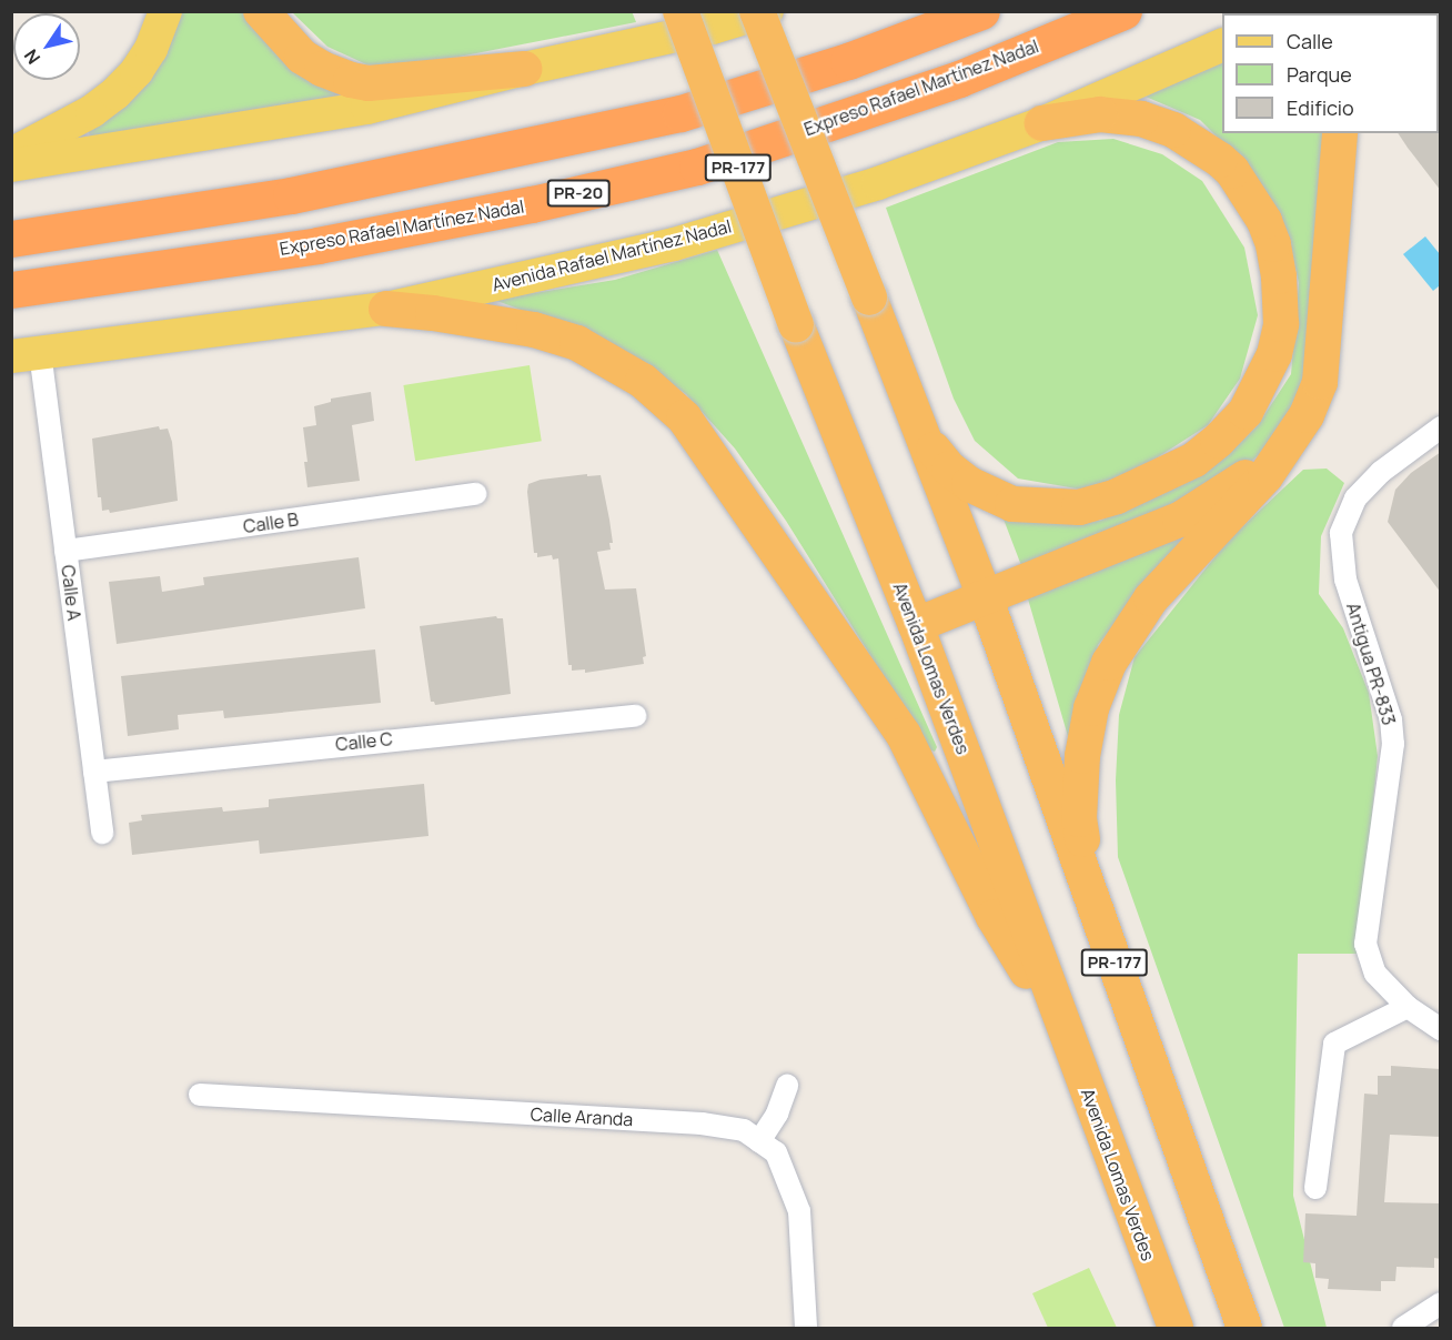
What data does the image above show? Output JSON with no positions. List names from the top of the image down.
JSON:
{
  "streets": {
    "highway": [
      "Expreso Rafael Martínez Nadal",
      "PR-177",
      "PR-20",
      "Avenida Lomas Verdes"
    ],
    "main road": ["Avenida Rafael Martínez Nadal"],
    "street": [
      "Calle B",
      "Calle A",
      "Antigua PR-833",
      "Calle C",
      "Calle Aranda"
    ]
  },
  "crossings": [
    ["Avenida Rafael Martínez Nadal", "Calle A"],
    ["Calle B", "Calle A"],
    ["Calle A", "Calle C"]
  ],
  "legend": ["Calle", "Parque", "Edificio"],
  "north": "bottom left"
}
